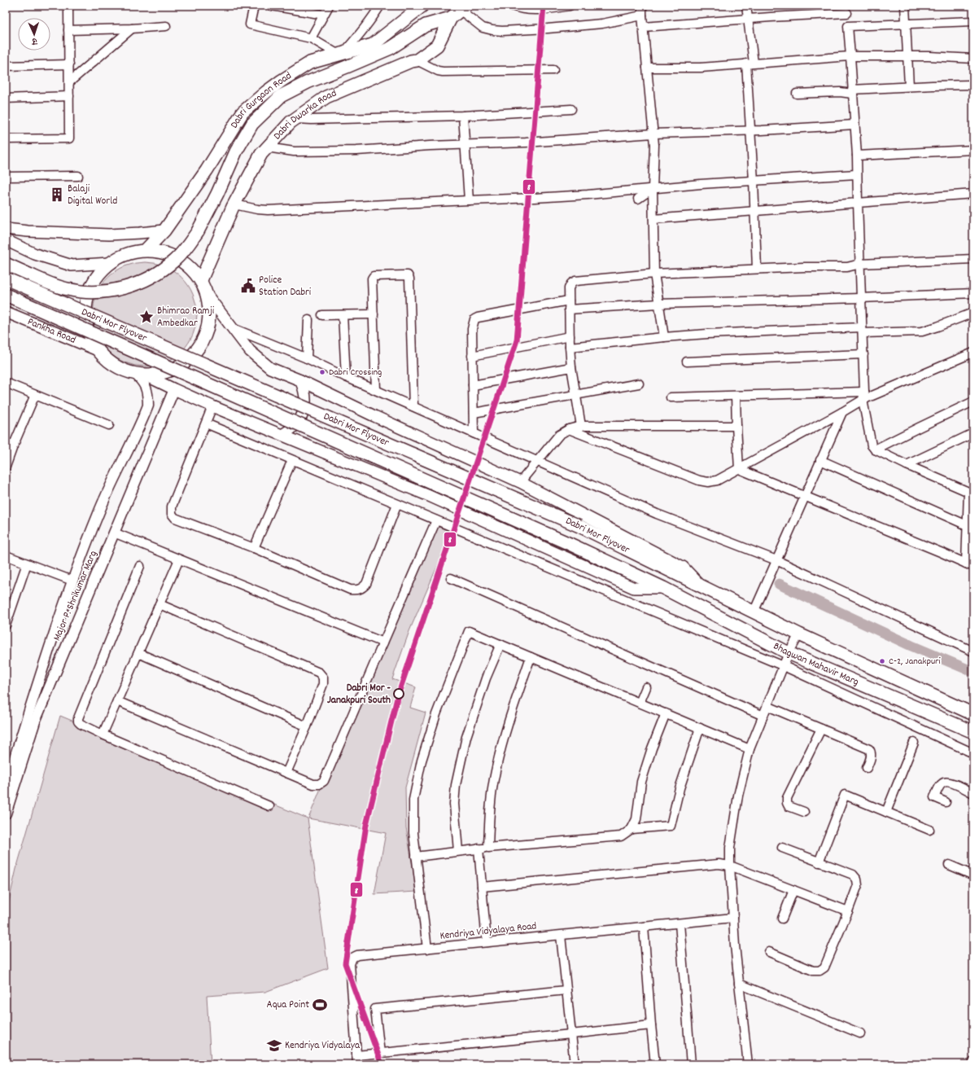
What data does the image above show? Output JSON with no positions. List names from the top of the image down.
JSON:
{
  "streets": {
    "main road": [
      "Dabri Gurgaon Road",
      "Dabri Dwarka Road",
      "Dabri Mor Flyover",
      "Pankha Road",
      "Bhagwan Mahavir Marg"
    ],
    "street": ["Major P. Shrikumar Marg", "Kendriya Vidyalaya Road"]
  },
  "crossings": [
    ["Dabri Mor Flyover", "Bhagwan Mahavir Marg"]
  ],
  "places": {
    "building": ["Balaji Digital World"],
    "public building": ["Police Station Dabri"],
    "place": ["Bhimrao Ramji Ambedkar"],
    "other": ["Dabri Crossing", "C-2, Janakpuri", "Dabri Mor - Janakpuri South"],
    "sports": ["Aqua Point"],
    "school or university": ["Kendriya Vidyalaya"]
  },
  "lines": ["transit line 8"],
  "north": "bottom"
}
